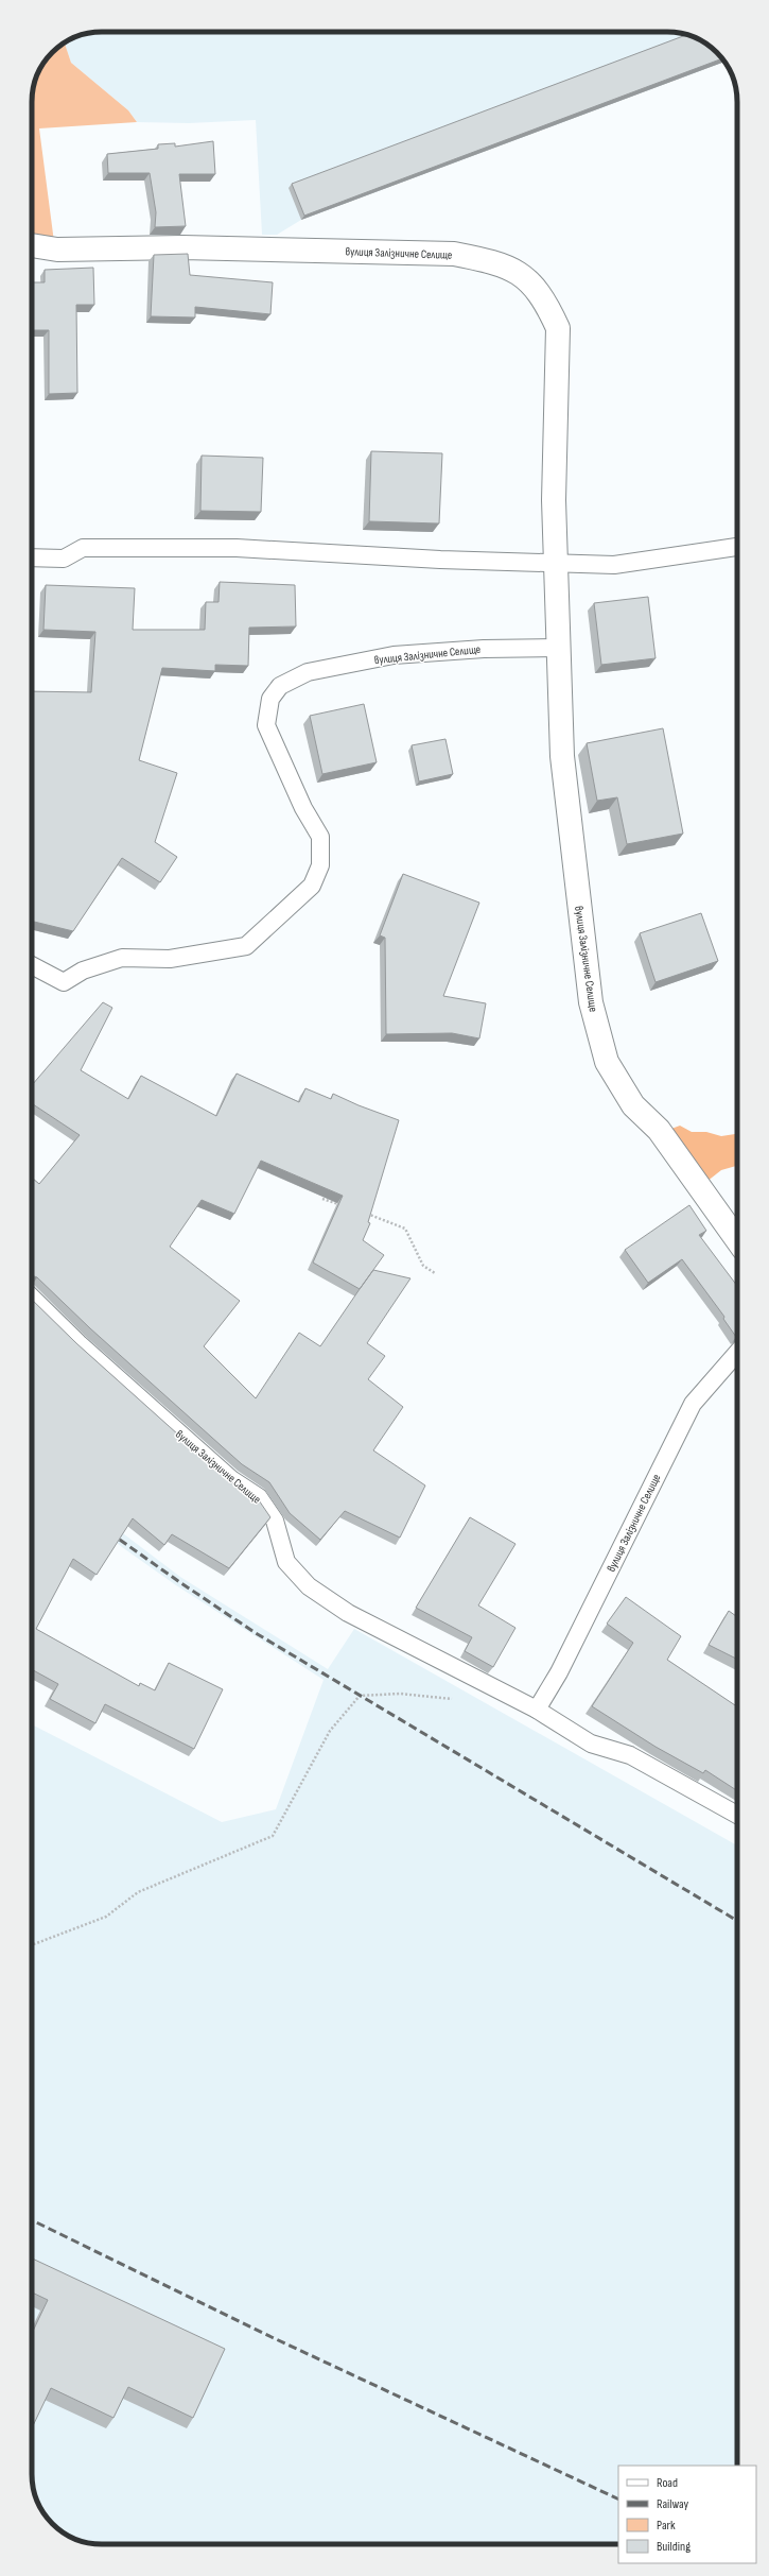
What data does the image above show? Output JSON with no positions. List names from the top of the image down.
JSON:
{
  "streets": {
    "street": ["вулиця Залізничне Селище"]
  },
  "legend": [
    "Road",
    "Railway",
    "Park",
    "Building"
  ]
}
